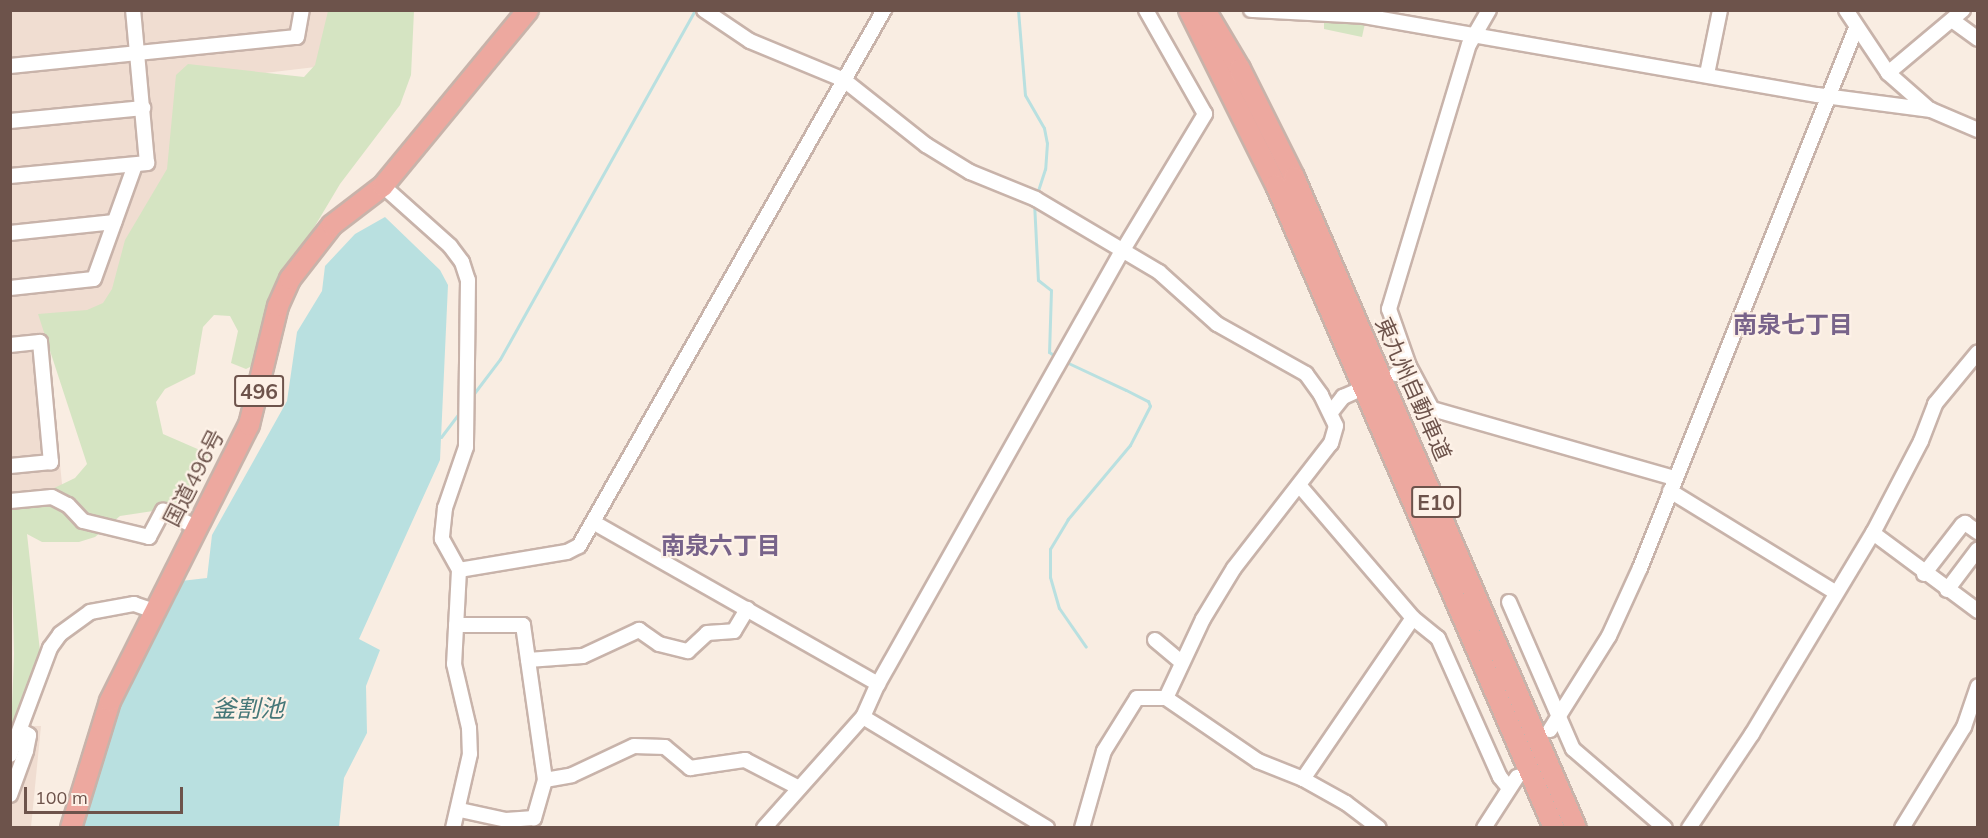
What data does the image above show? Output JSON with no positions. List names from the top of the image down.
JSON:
{
  "streets": {
    "highway": [
      "東九州自動車道",
      "496",
      "国道496号",
      "E10"
    ]
  },
  "districts": ["南泉七丁目", "南泉六丁目"],
  "water": ["釜割池"],
  "scale_bar": "100 m"
}
